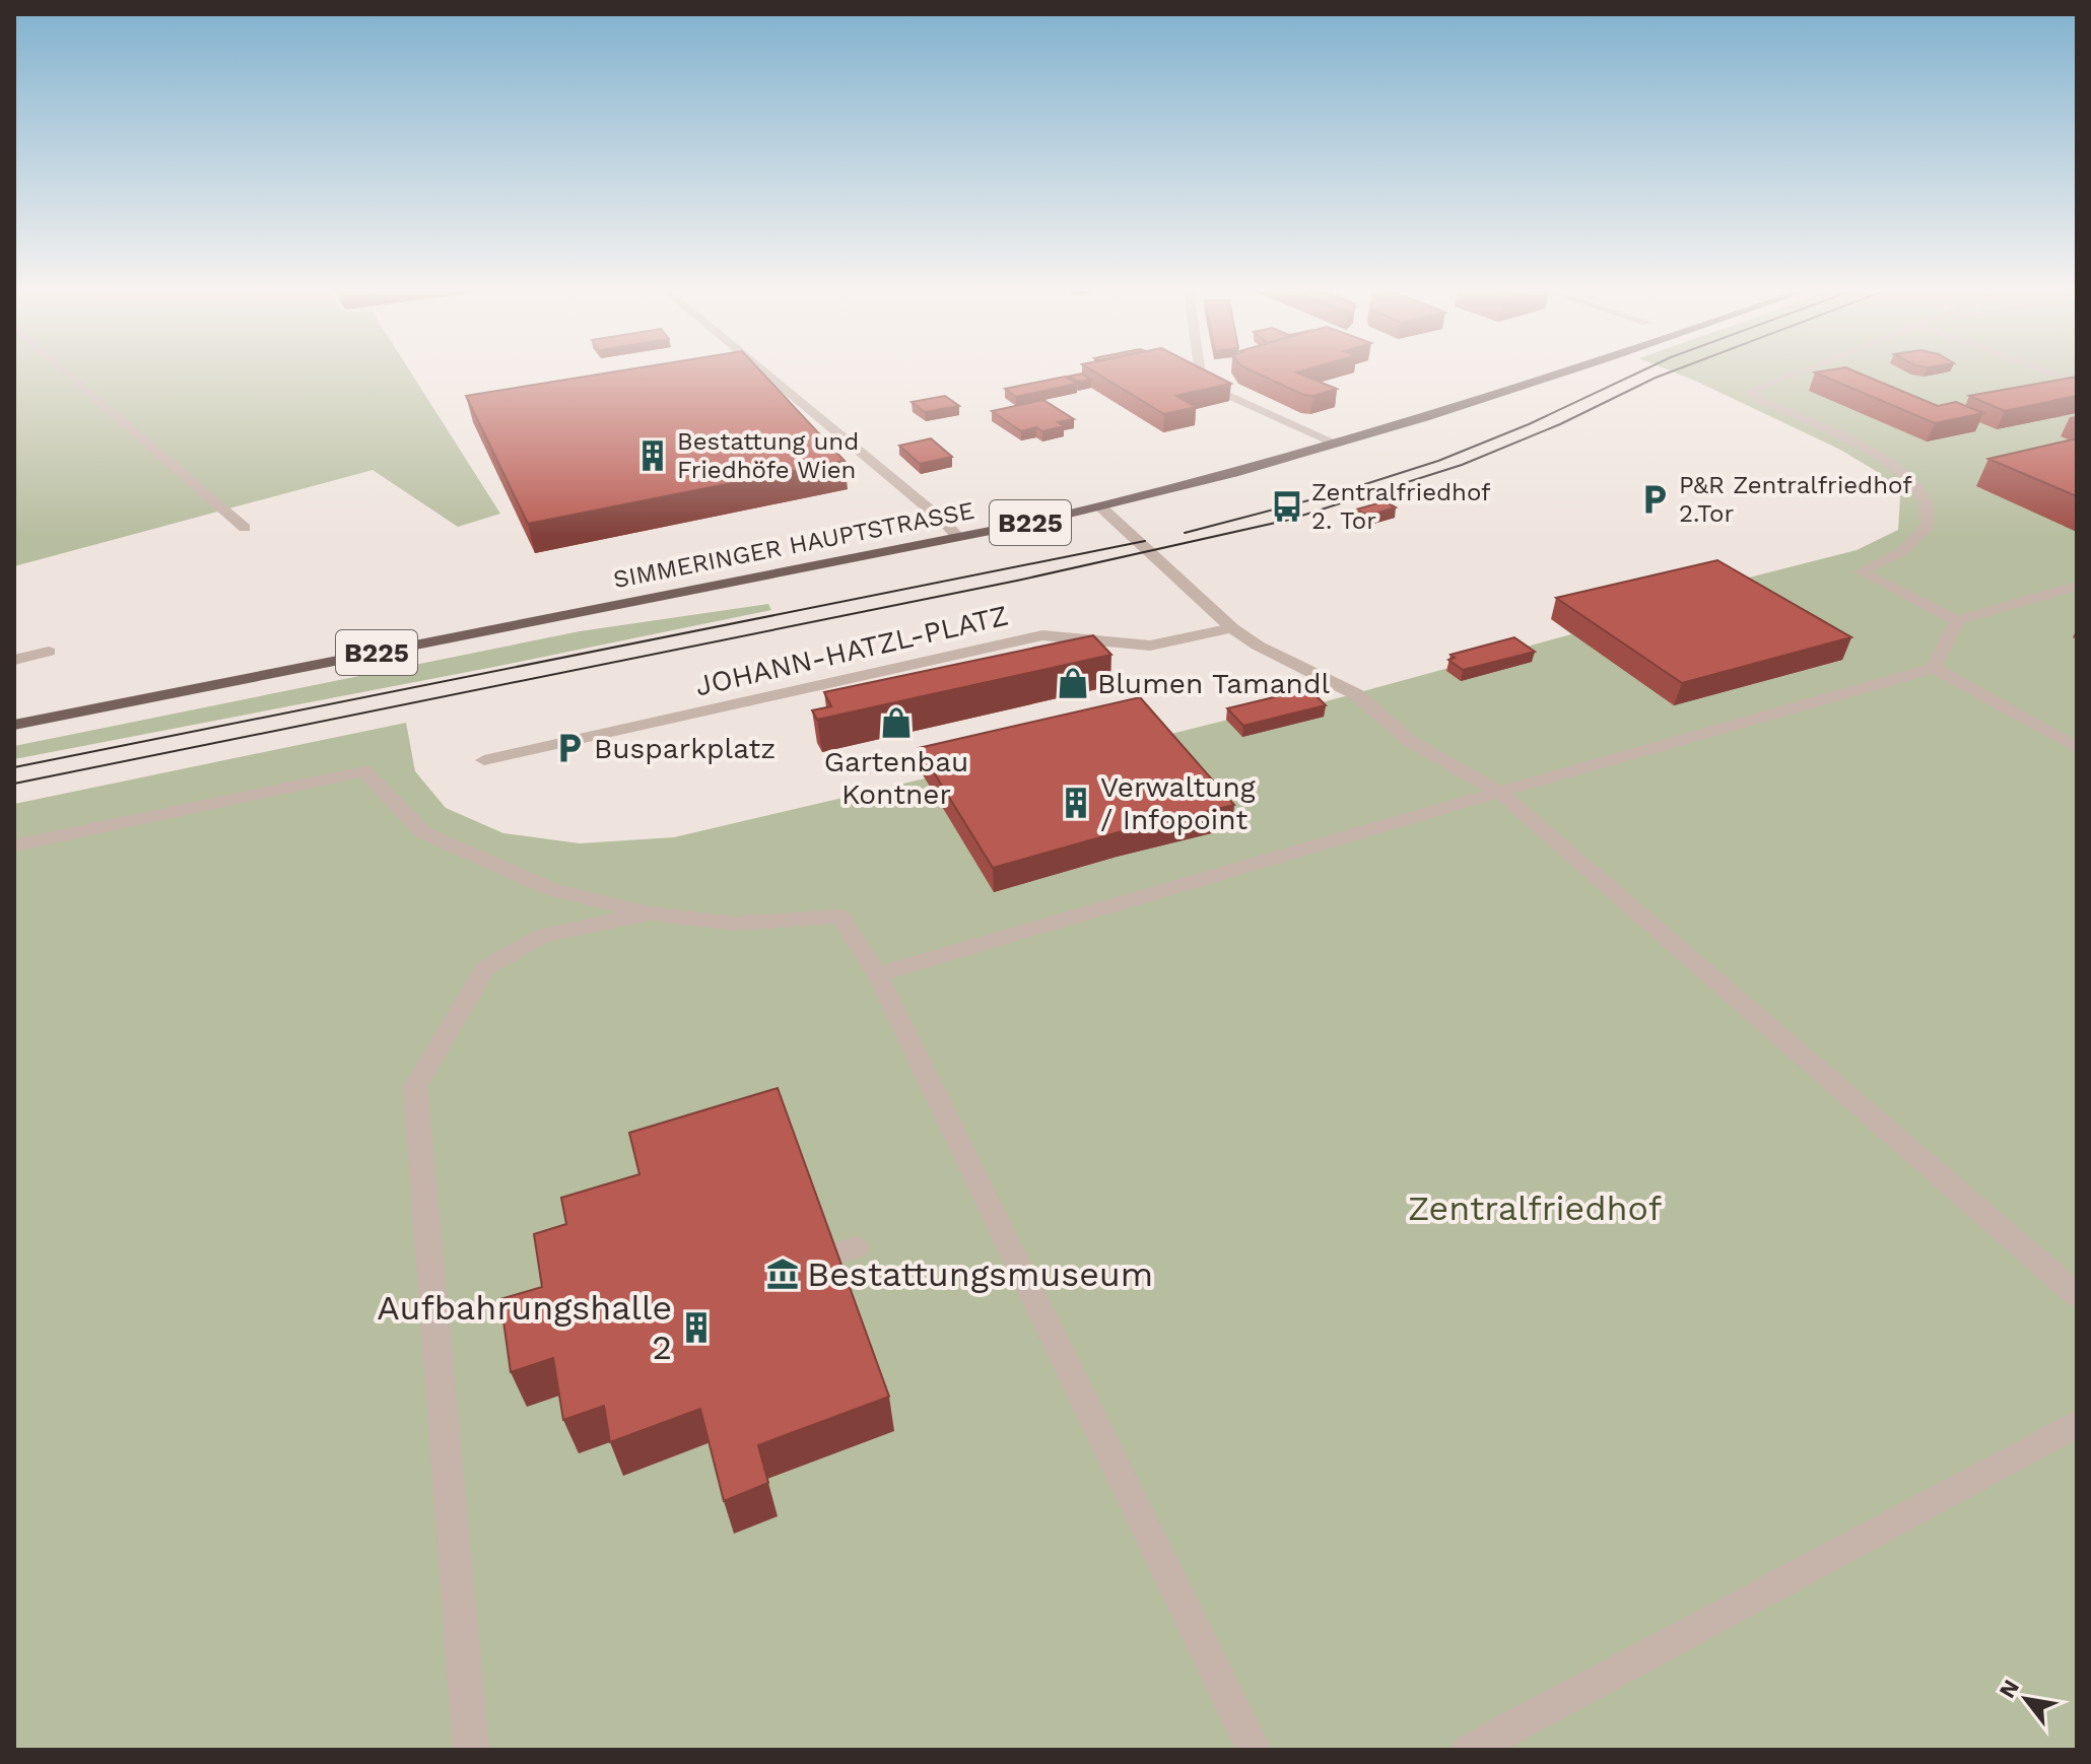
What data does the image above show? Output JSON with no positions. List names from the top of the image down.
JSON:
{
  "streets": {
    "main road": ["B225", "SIMMERINGER HAUPTSTRASSE"],
    "street": ["JOHANN-HATZL-PLATZ"]
  },
  "parks": ["Zentralfriedhof"],
  "places": {
    "building": ["Bestattung und Friedhöfe Wien", "Verwaltung / Infopoint", "Aufbahrungshalle 2"],
    "parking": ["P&R Zentralfriedhof 2.Tor", "Busparkplatz"],
    "bus stop": ["Zentralfriedhof 2. Tor"],
    "shop": ["Blumen Tamandl", "Gartenbau Kontner"],
    "museum": ["Bestattungsmuseum"]
  },
  "north": "top left"
}
